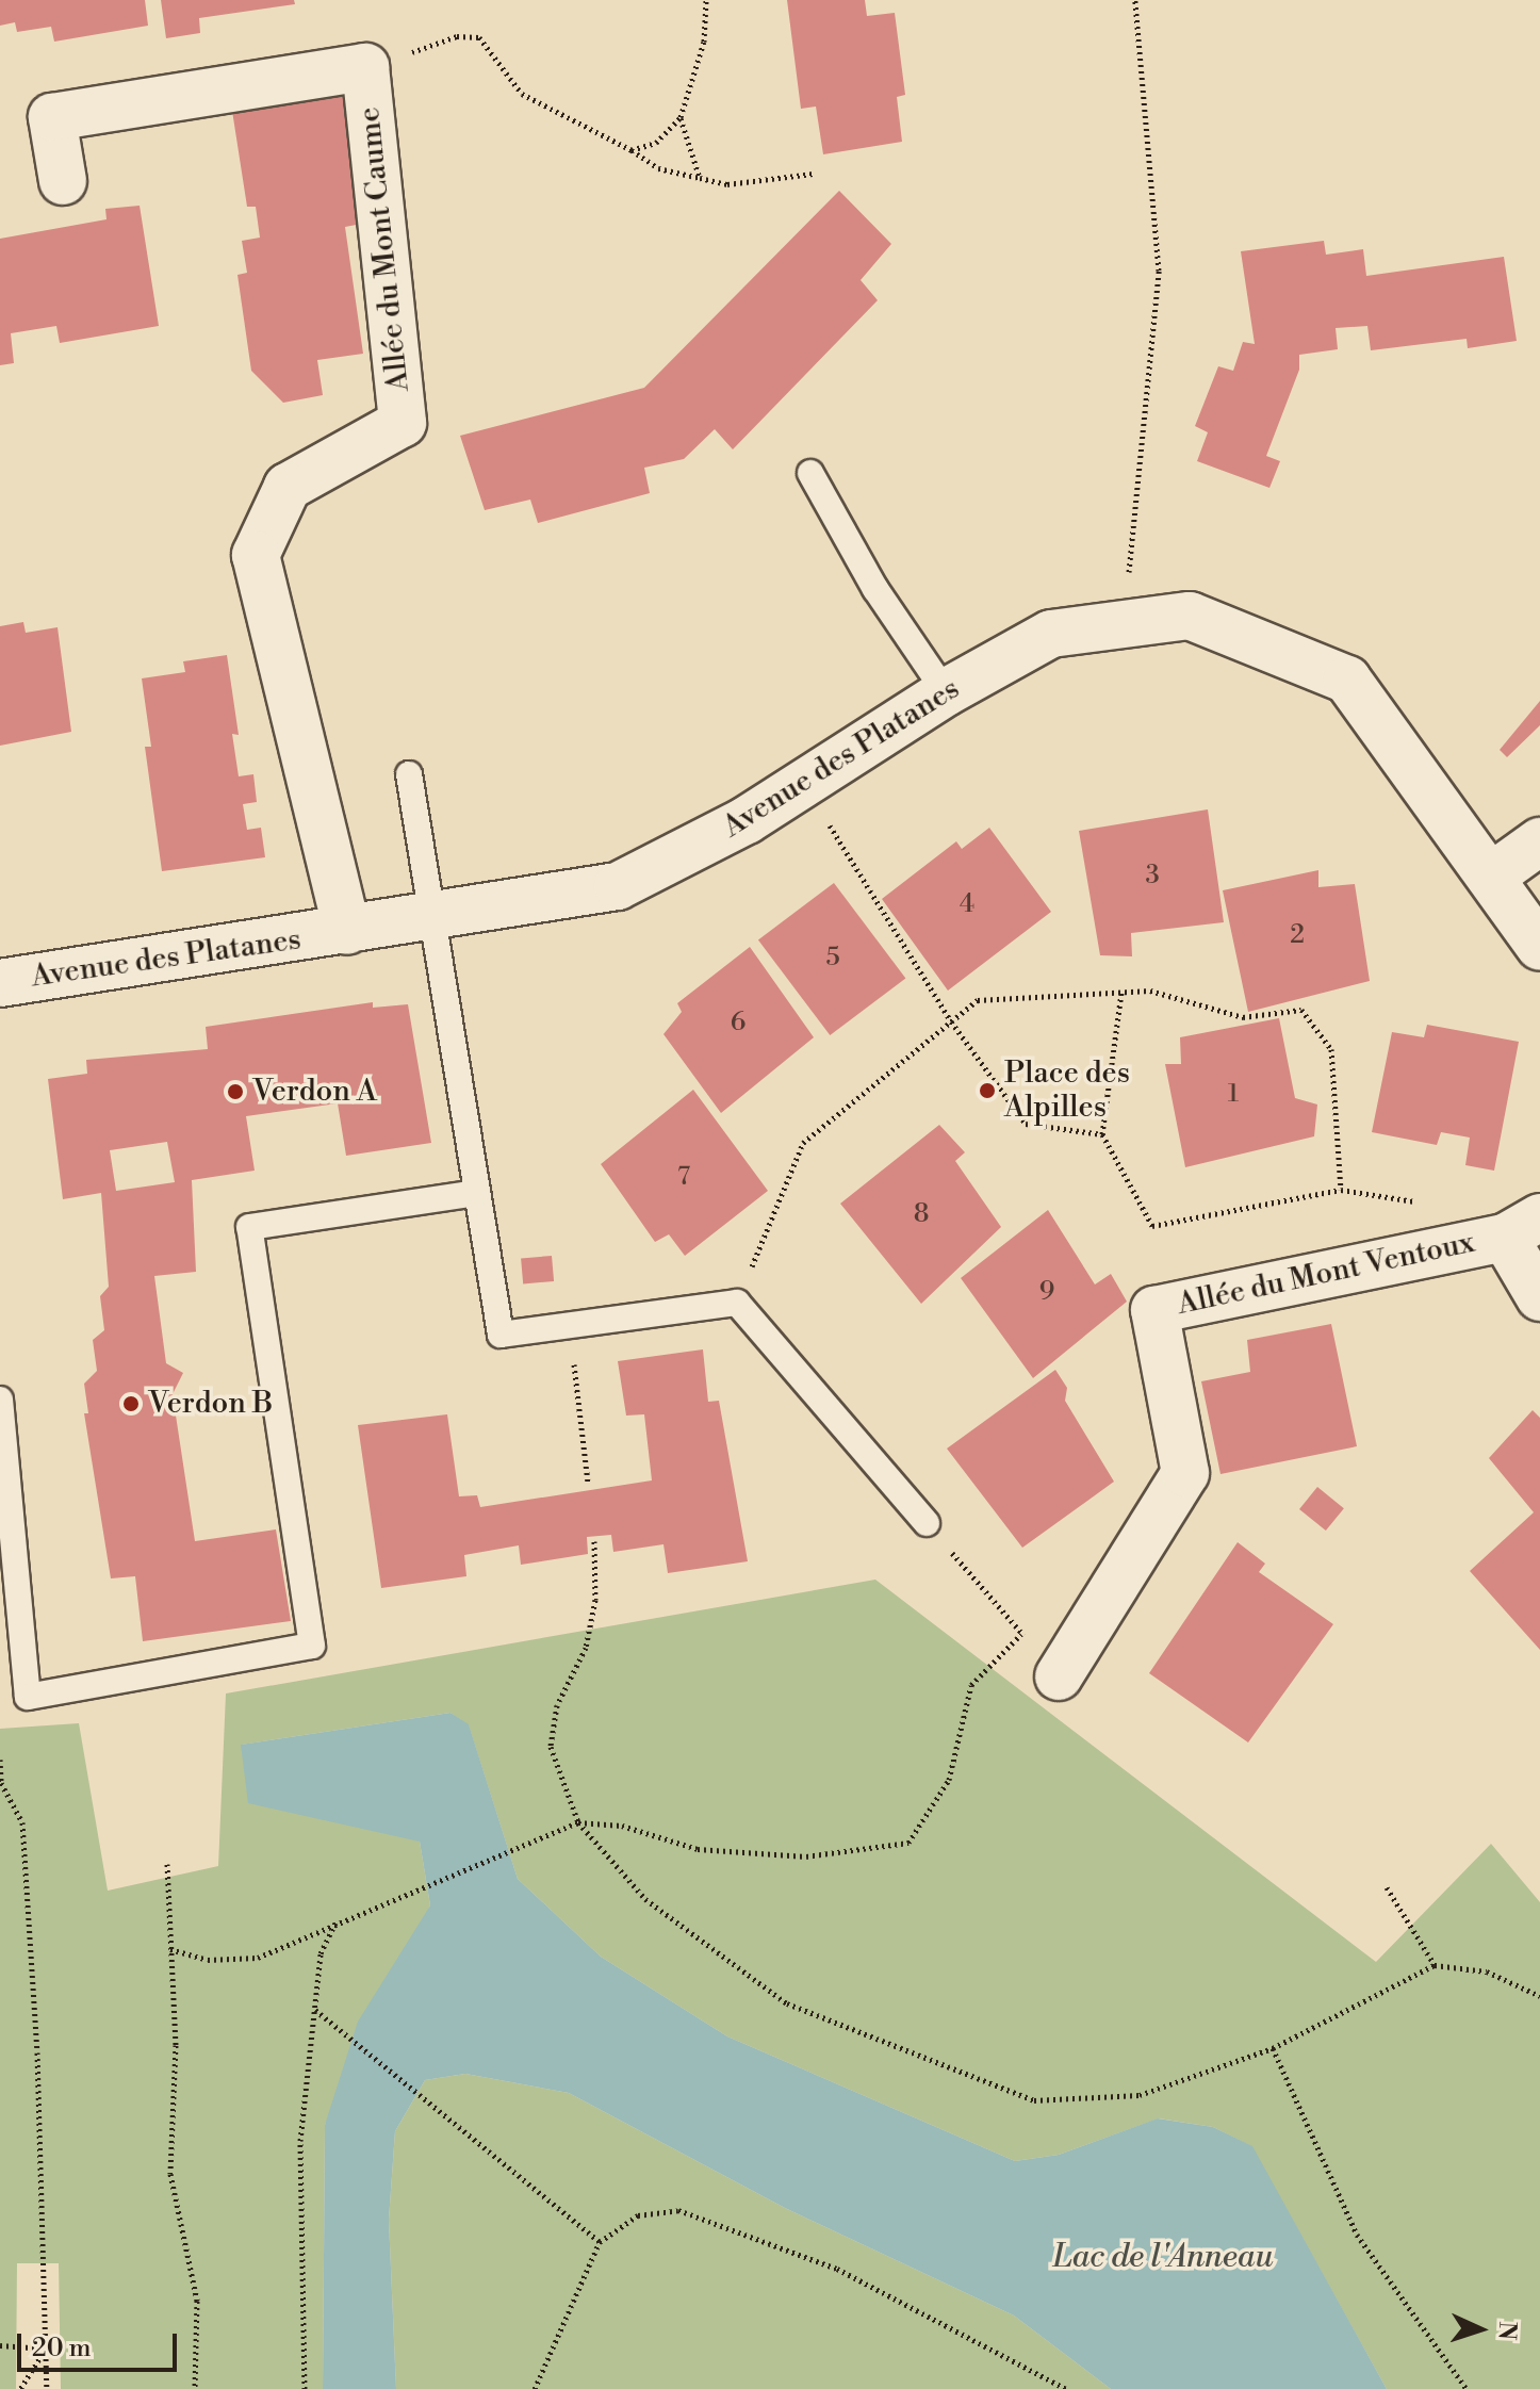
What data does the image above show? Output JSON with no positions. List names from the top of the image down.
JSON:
{
  "streets": {
    "street": ["Allée du Mont Caume", "Avenue des Platanes", "Allée du Mont Ventoux"]
  },
  "crossings": [
    ["Allée du Mont Caume", "Avenue des Platanes"]
  ],
  "water": ["Lac de l'Anneau"],
  "places": ["Place des Alpilles", "Verdon A", "Verdon B"],
  "house_numbers": [
    "3",
    "4",
    "2",
    "5",
    "6",
    "1",
    "7",
    "8",
    "9"
  ],
  "scale_bar": "20 m",
  "north": "right"
}
